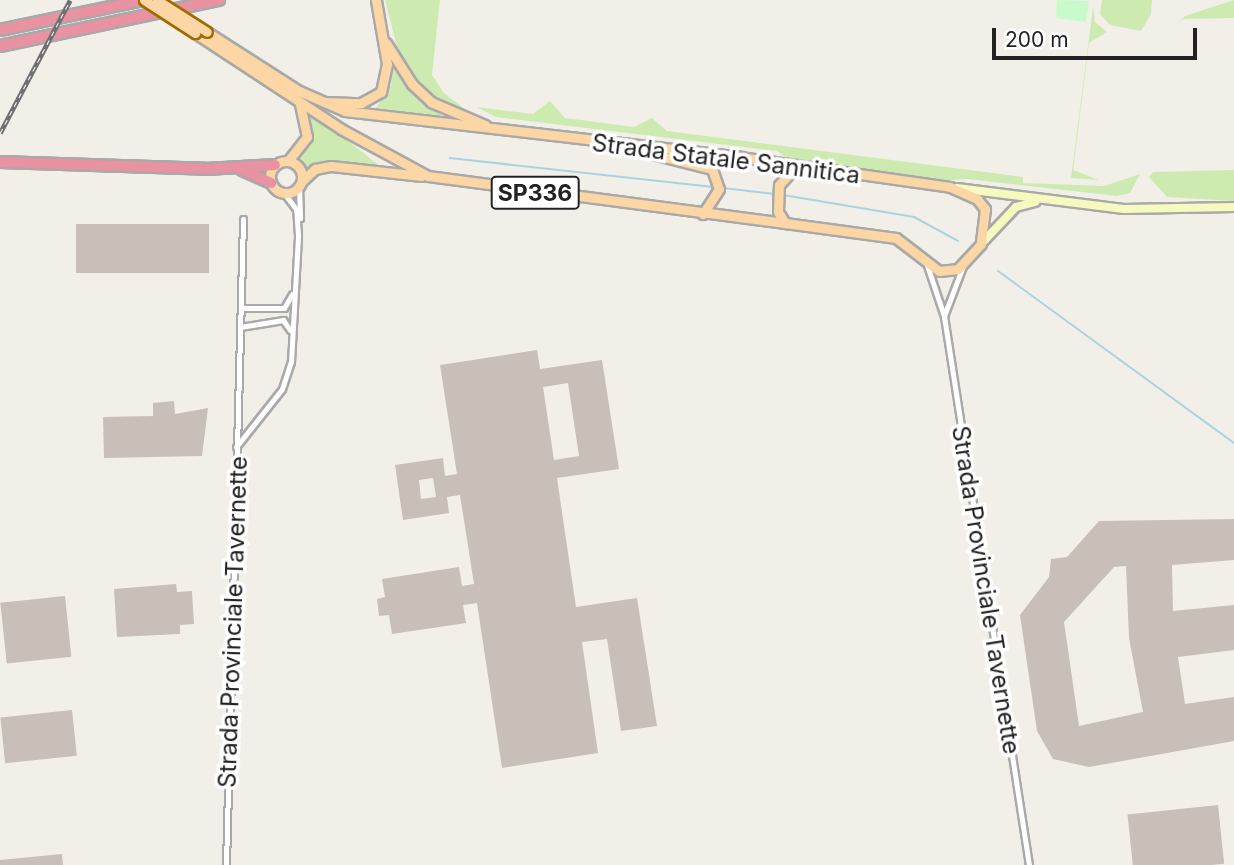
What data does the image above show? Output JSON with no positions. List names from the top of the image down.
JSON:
{
  "streets": {
    "main road": ["Strada Statale Sannitica", "SP336"],
    "street": ["Strada Provinciale Tavernette"]
  },
  "crossings": [
    ["SP336", "Strada Provinciale Tavernette"]
  ],
  "scale_bar": "200 m"
}
